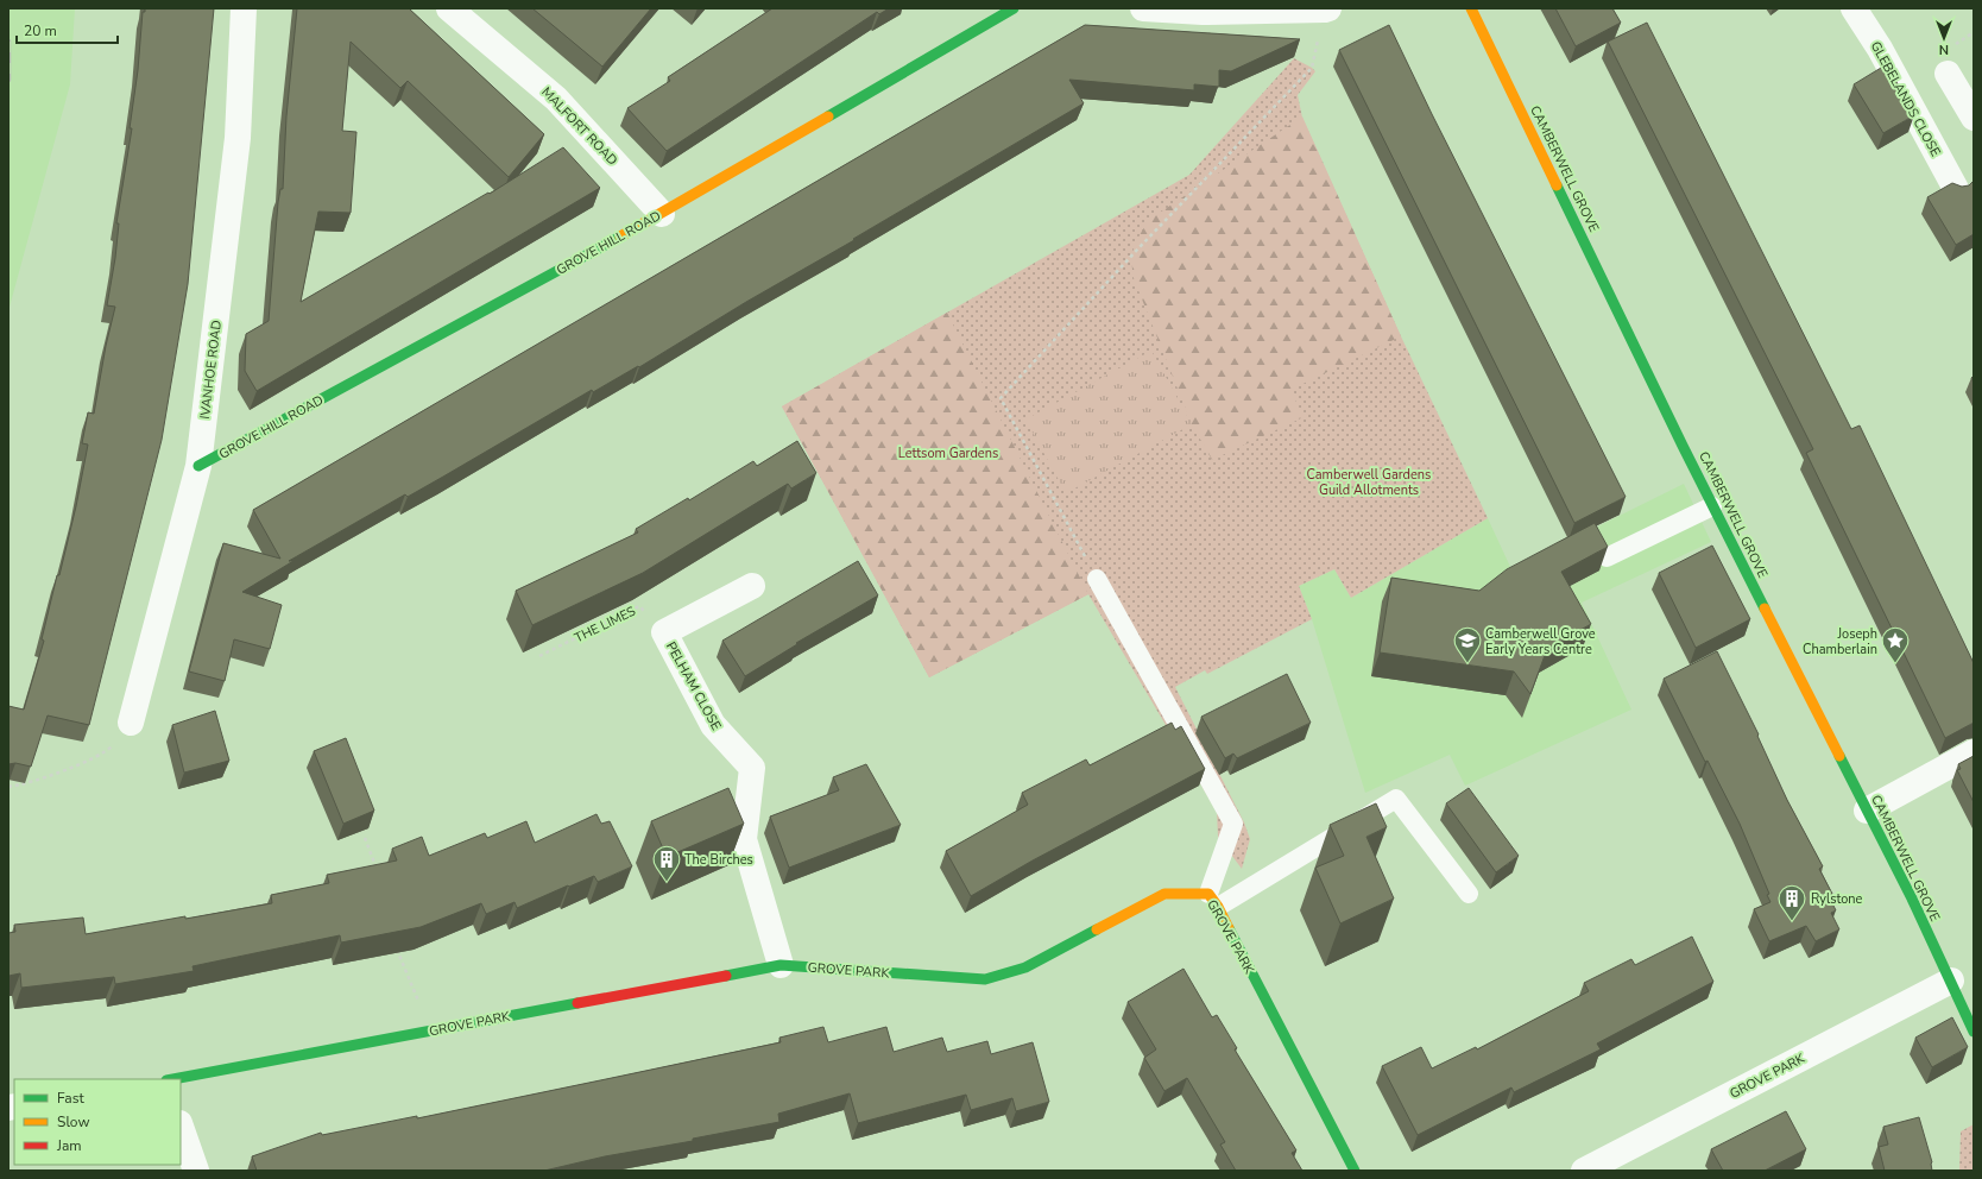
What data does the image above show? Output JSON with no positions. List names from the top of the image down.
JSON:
{
  "streets": {
    "street": [
      "GLEBELANDS CLOSE",
      "MALFORT ROAD",
      "CAMBERWELL GROVE",
      "GROVE HILL ROAD",
      "IVANHOE ROAD",
      "PELHAM CLOSE",
      "GROVE PARK"
    ],
    "path": ["THE LIMES"]
  },
  "crossings": [
    ["MALFORT ROAD", "GROVE HILL ROAD"],
    ["CAMBERWELL GROVE", "GROVE PARK"],
    ["GROVE HILL ROAD", "IVANHOE ROAD"],
    ["THE LIMES", "PELHAM CLOSE"],
    ["PELHAM CLOSE", "GROVE PARK"]
  ],
  "parks": ["Lettsom Gardens", "Camberwell Gardens Guild Allotments"],
  "places": {
    "school or university": ["Camberwell Grove Early Years Centre"],
    "place": ["Joseph Chamberlain"],
    "building": ["The Birches", "Rylstone"]
  },
  "legend": ["Fast", "Slow", "Jam"],
  "scale_bar": "20 m",
  "north": "bottom"
}
